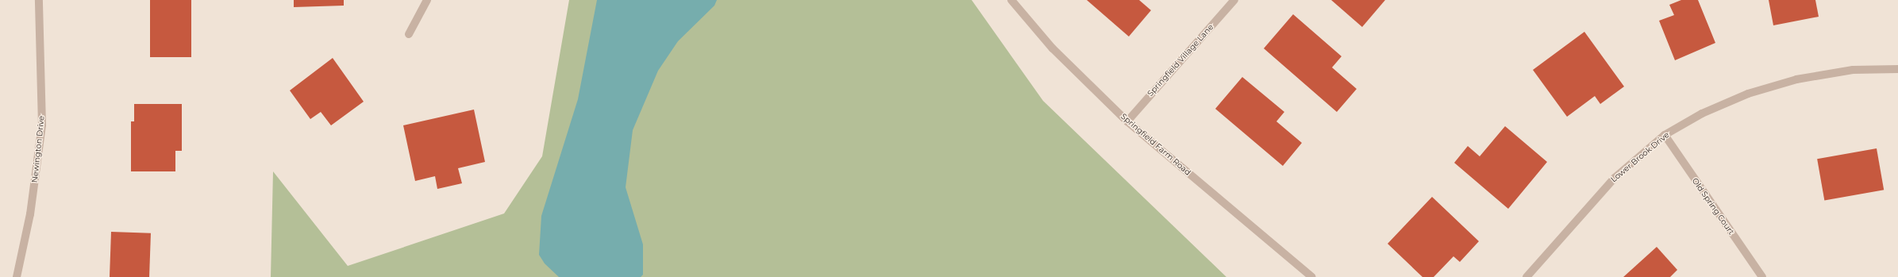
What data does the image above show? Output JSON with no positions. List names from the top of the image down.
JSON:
{
  "streets": {
    "street": [
      "Springfield Village Lane",
      "Springfield Farm Road",
      "Newington Drive",
      "Lower Brook Drive",
      "Old Spring Court"
    ]
  },
  "crossings": [
    ["Springfield Village Lane", "Springfield Farm Road"],
    ["Lower Brook Drive", "Old Spring Court"]
  ]
}
